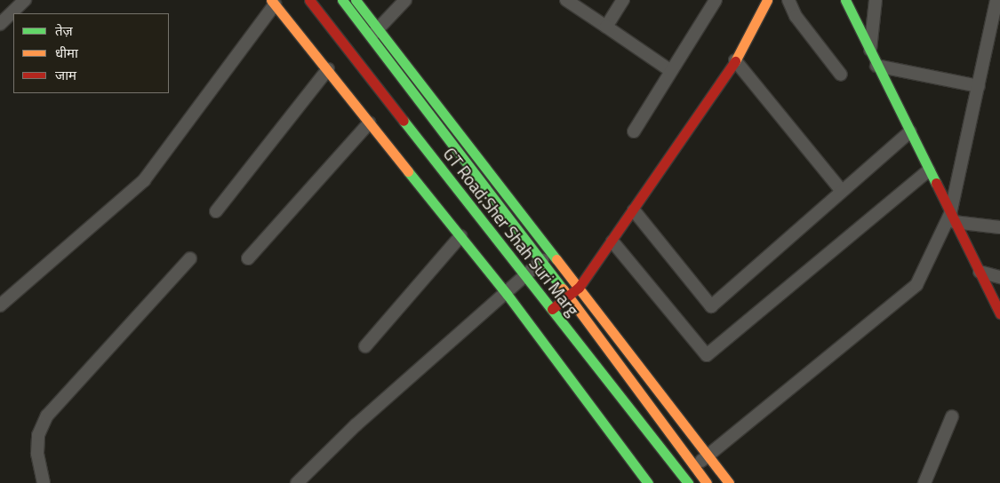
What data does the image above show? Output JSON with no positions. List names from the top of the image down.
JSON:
{
  "streets": {
    "main road": ["GT Road;Sher Shah Suri Marg"]
  },
  "legend": ["तेज़", "धीमा", "जाम"]
}
